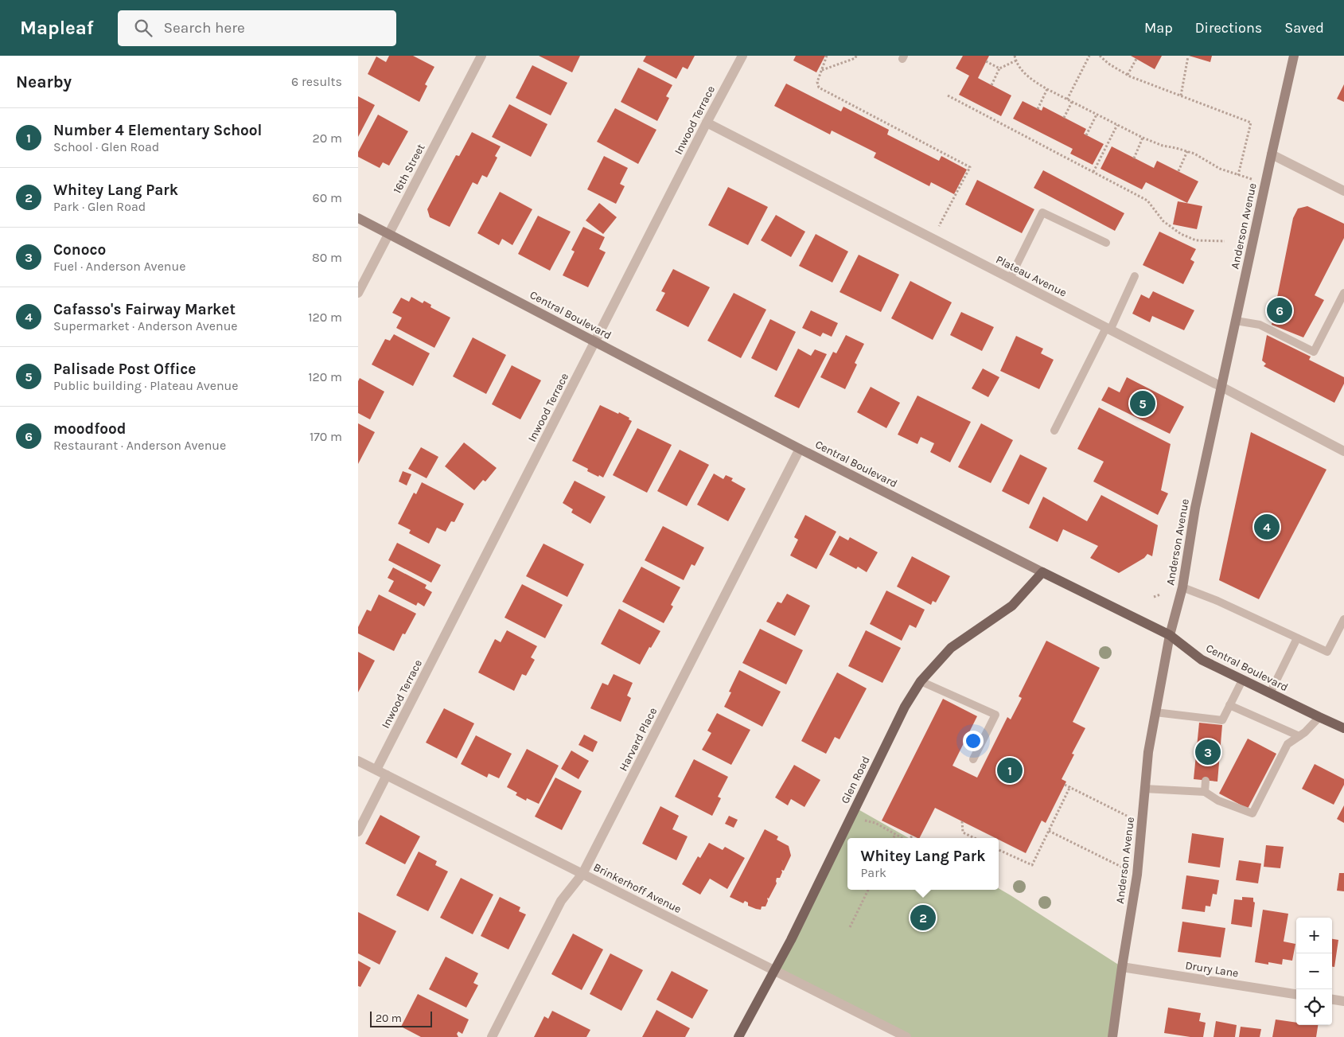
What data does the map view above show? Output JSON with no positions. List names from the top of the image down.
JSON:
{
  "streets": {
    "main road": ["Anderson Avenue", "Central Boulevard", "Glen Road"],
    "street": [
      "Inwood Terrace",
      "16th Street",
      "Plateau Avenue",
      "Harvard Place",
      "Brinkerhoff Avenue",
      "Drury Lane"
    ]
  },
  "crossings": [
    ["Inwood Terrace", "Plateau Avenue"],
    ["Inwood Terrace", "Central Boulevard"],
    ["Inwood Terrace", "Brinkerhoff Avenue"],
    ["16th Street", "Central Boulevard"],
    ["Anderson Avenue", "Plateau Avenue"],
    ["Anderson Avenue", "Central Boulevard"],
    ["Anderson Avenue", "Drury Lane"],
    ["Central Boulevard", "Harvard Place"],
    ["Central Boulevard", "Glen Road"],
    ["Harvard Place", "Brinkerhoff Avenue"],
    ["Glen Road", "Brinkerhoff Avenue"]
  ],
  "scale_bar": "20 m",
  "page": {
    "header": "Mapleaf",
    "search": "Search here",
    "nav": ["Map", "Directions", "Saved"],
    "heading": ["Nearby", "6 results"],
    "list": [
      {
        "mark": "1",
        "name": "Number 4 Elementary School",
        "note": "School · Glen Road",
        "value": "20 m"
      },
      {
        "mark": "2",
        "name": "Whitey Lang Park",
        "note": "Park · Glen Road",
        "value": "60 m"
      },
      {
        "mark": "3",
        "name": "Conoco",
        "note": "Fuel · Anderson Avenue",
        "value": "80 m"
      },
      {
        "mark": "4",
        "name": "Cafasso's Fairway Market",
        "note": "Supermarket · Anderson Avenue",
        "value": "120 m"
      },
      {
        "mark": "5",
        "name": "Palisade Post Office",
        "note": "Public building · Plateau Avenue",
        "value": "120 m"
      },
      {
        "mark": "6",
        "name": "moodfood",
        "note": "Restaurant · Anderson Avenue",
        "value": "170 m"
      }
    ],
    "pins": [
      "6",
      "5",
      "4",
      "3",
      "1",
      "2"
    ],
    "popup": ["Whitey Lang Park", "Park"],
    "map_buttons": ["+", "−"],
    "scale": "20 m"
  }
}
